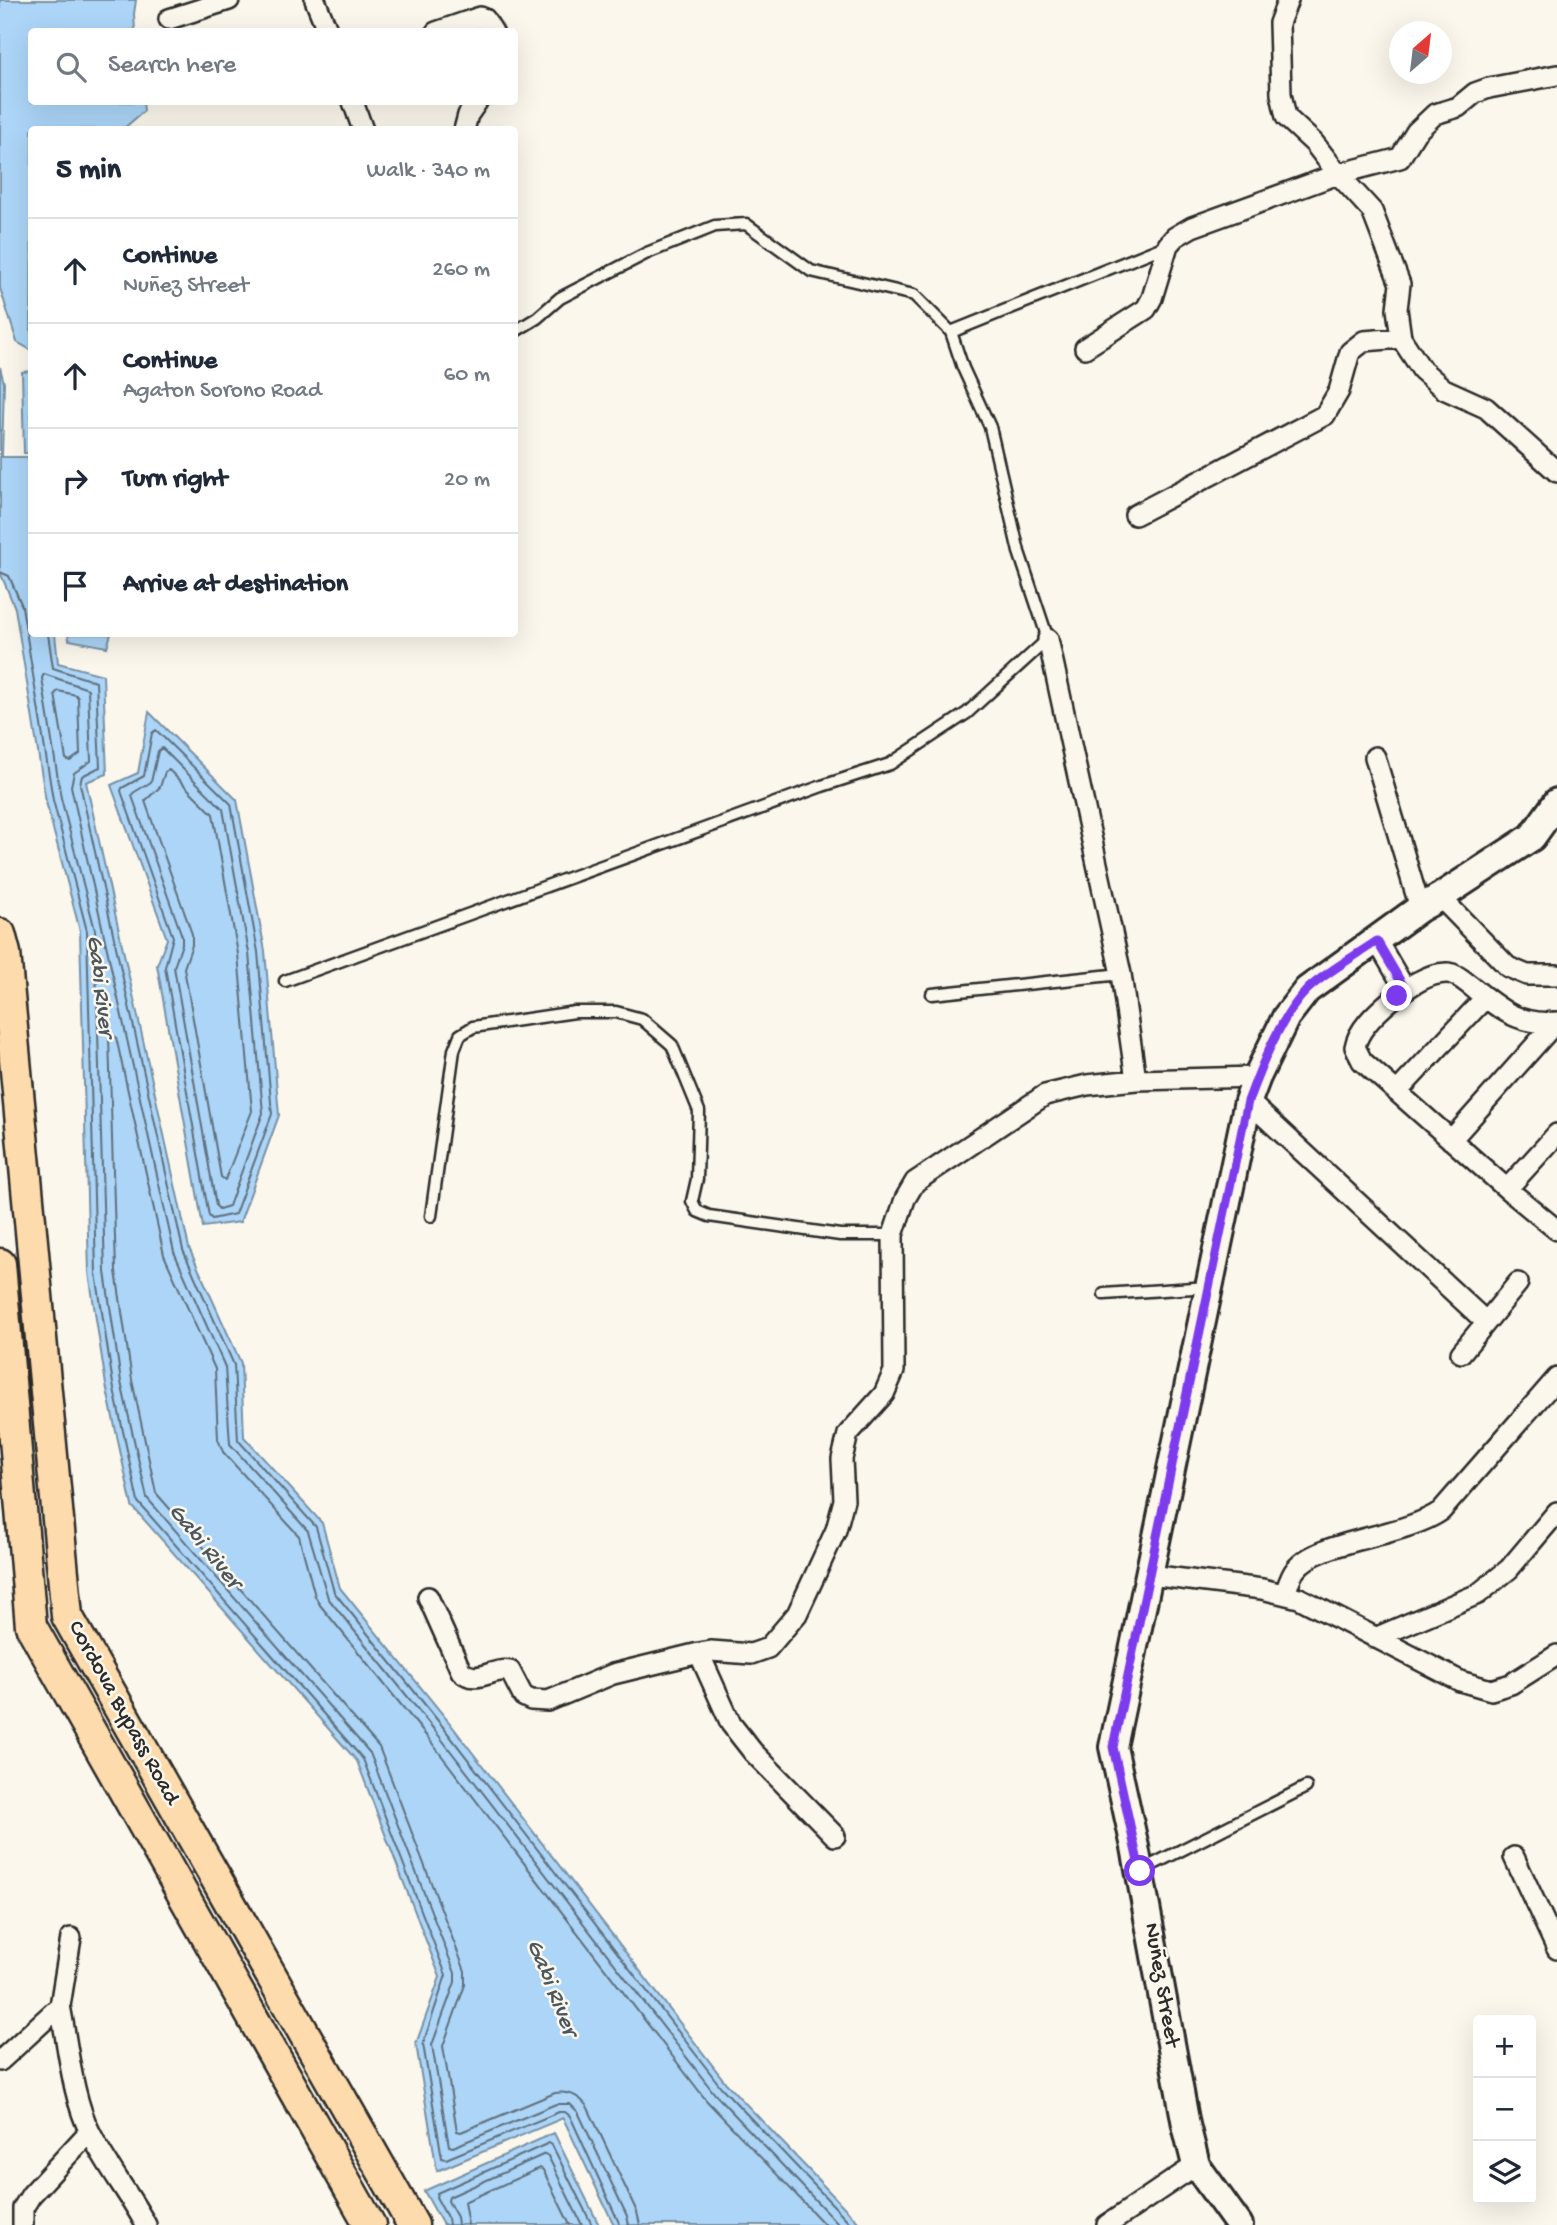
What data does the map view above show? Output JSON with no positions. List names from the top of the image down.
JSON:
{
  "streets": {
    "main road": ["Cordova Bypass Road"],
    "street": ["Nuñez Street"]
  },
  "water": ["Gabi River"],
  "north": "top right",
  "page": {
    "search": "Search here",
    "heading": ["5 min", "Walk · 340 m"],
    "list": [
      ["Continue", "Nuñez Street", "260 m"],
      ["Continue", "Agaton Sorono Road", "60 m"],
      ["Turn right", "20 m"],
      "Arrive at destination"
    ],
    "map_buttons": ["+", "−"]
  }
}
